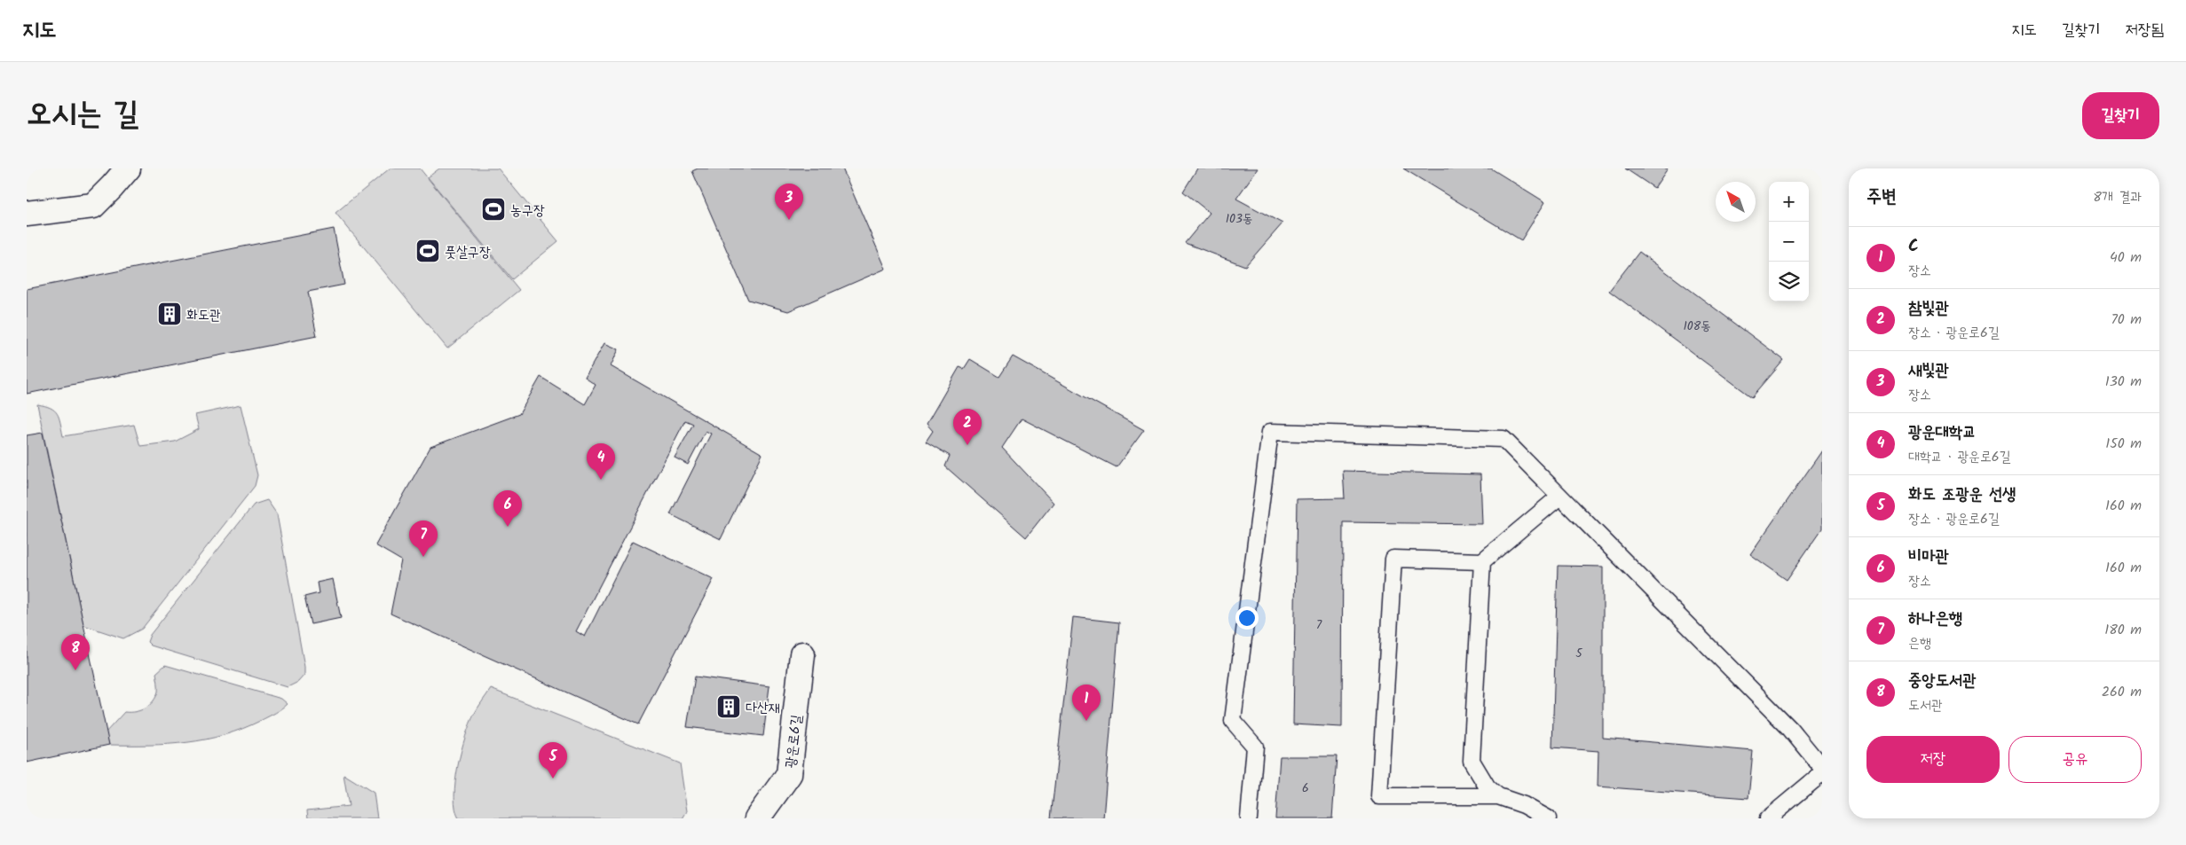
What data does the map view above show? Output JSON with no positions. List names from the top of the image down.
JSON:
{
  "streets": {
    "street": ["광운로6길"]
  },
  "places": {
    "sports": ["농구장", "풋살구장"],
    "building": ["화도관", "다산재"]
  },
  "house_numbers": [
    "103동",
    "108동",
    "7",
    "5",
    "6"
  ],
  "north": "top left",
  "page": {
    "header": "지도",
    "nav": ["지도", "길찾기", "저장됨"],
    "title": "오시는 길",
    "buttons": [
      "길찾기",
      ["저장", "공유"]
    ],
    "heading": ["주변", "8개 결과"],
    "map_buttons": ["+", "−"],
    "pins": [
      "3",
      "2",
      "4",
      "6",
      "7",
      "8",
      "1",
      "5"
    ],
    "list": [
      {
        "mark": "1",
        "name": "C",
        "note": "장소",
        "value": "40 m"
      },
      {
        "mark": "2",
        "name": "참빛관",
        "note": "장소 · 광운로6길",
        "value": "70 m"
      },
      {
        "mark": "3",
        "name": "새빛관",
        "note": "장소",
        "value": "130 m"
      },
      {
        "mark": "4",
        "name": "광운대학교",
        "note": "대학교 · 광운로6길",
        "value": "150 m"
      },
      {
        "mark": "5",
        "name": "화도 조광운 선생",
        "note": "장소 · 광운로6길",
        "value": "160 m"
      },
      {
        "mark": "6",
        "name": "비마관",
        "note": "장소",
        "value": "160 m"
      },
      {
        "mark": "7",
        "name": "하나은행",
        "note": "은행",
        "value": "180 m"
      },
      {
        "mark": "8",
        "name": "중앙도서관",
        "note": "도서관",
        "value": "260 m"
      }
    ]
  }
}
